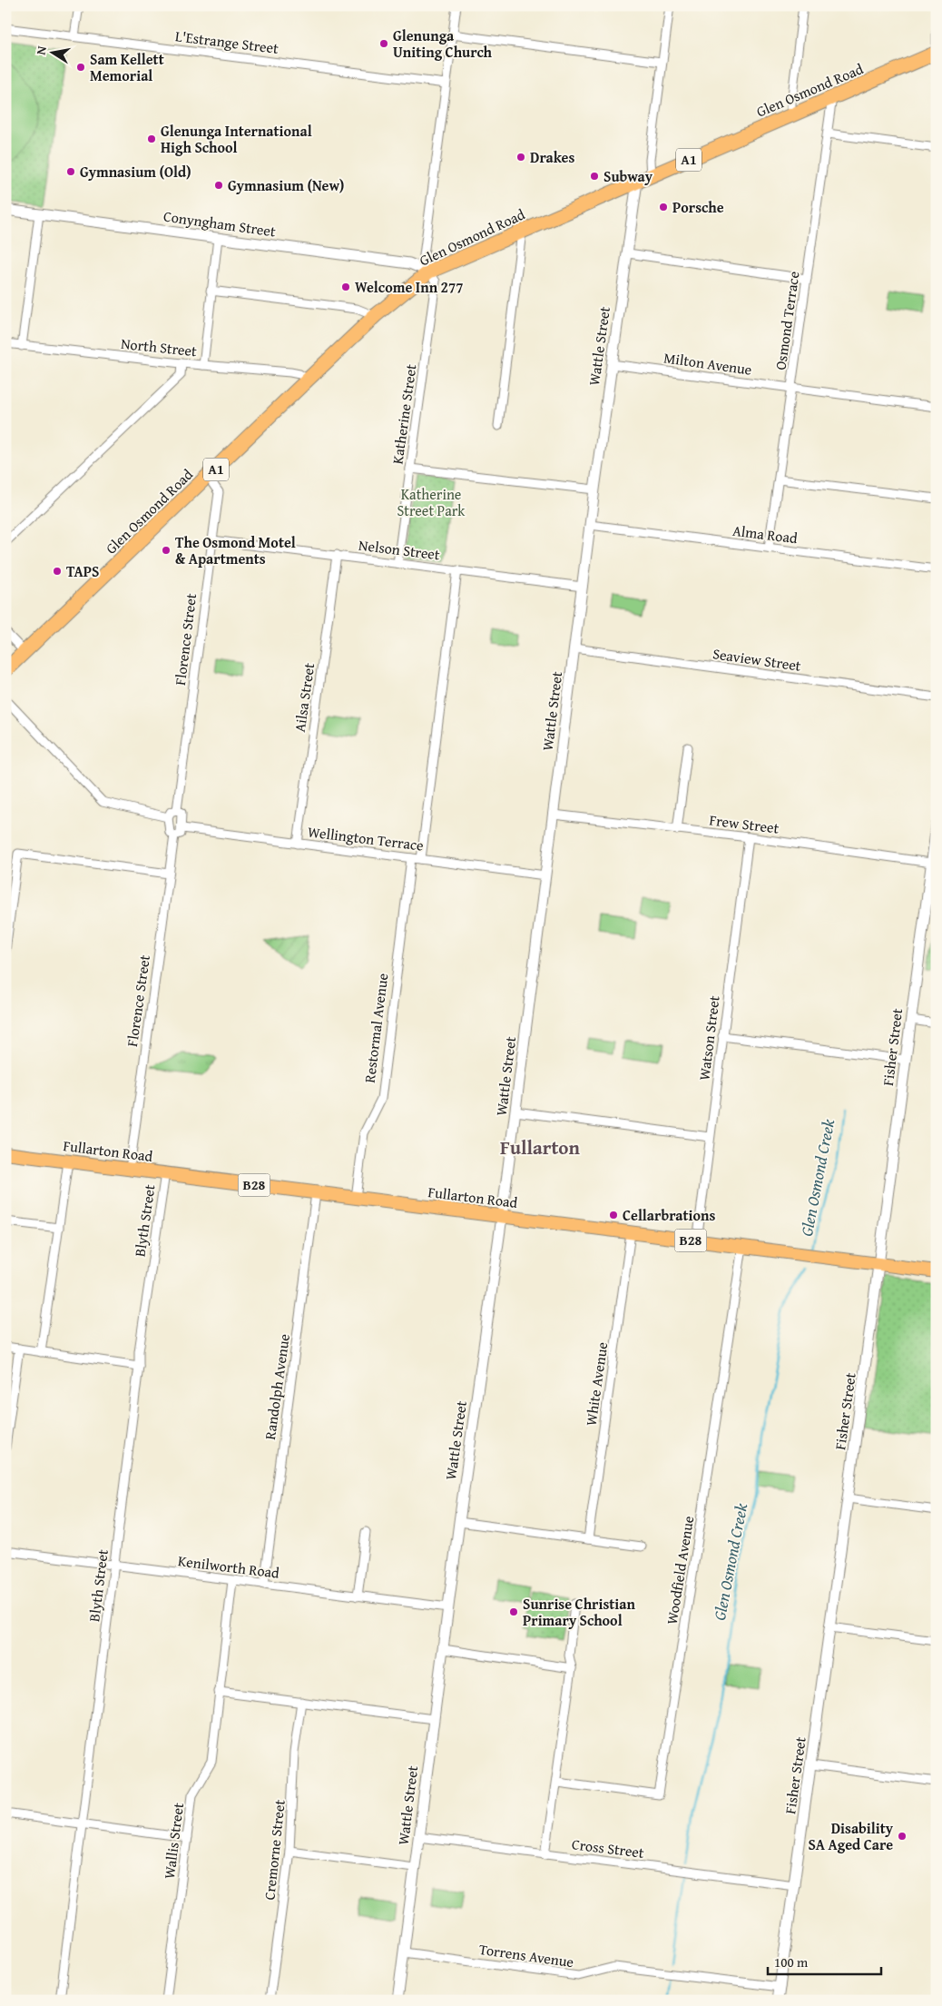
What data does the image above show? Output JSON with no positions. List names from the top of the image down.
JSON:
{
  "streets": {
    "highway": ["Glen Osmond Road", "A1"],
    "main road": ["Fullarton Road", "B28"],
    "street": [
      "L'Estrange Street",
      "Conyngham Street",
      "Osmond Terrace",
      "Wattle Street",
      "North Street",
      "Milton Avenue",
      "Katherine Street",
      "Alma Road",
      "Nelson Street",
      "Florence Street",
      "Seaview Street",
      "Ailsa Street",
      "Frew Street",
      "Wellington Terrace",
      "Restormal Avenue",
      "Watson Street",
      "Fisher Street",
      "Blyth Street",
      "White Avenue",
      "Randolph Avenue",
      "Kenilworth Road",
      "Woodfield Avenue",
      "Wallis Street",
      "Cross Street",
      "Cremorne Street",
      "Torrens Avenue"
    ]
  },
  "crossings": [
    ["L'Estrange Street", "Katherine Street"],
    ["Glen Osmond Road", "Conyngham Street"],
    ["Glen Osmond Road", "Osmond Terrace"],
    ["Glen Osmond Road", "Wattle Street"],
    ["Glen Osmond Road", "North Street"],
    ["Glen Osmond Road", "Katherine Street"],
    ["Glen Osmond Road", "Florence Street"],
    ["Conyngham Street", "Katherine Street"],
    ["Osmond Terrace", "Milton Avenue"],
    ["Osmond Terrace", "Alma Road"],
    ["Wattle Street", "Milton Avenue"],
    ["Wattle Street", "Alma Road"],
    ["Wattle Street", "Nelson Street"],
    ["Wattle Street", "Seaview Street"],
    ["Wattle Street", "Frew Street"],
    ["Wattle Street", "Wellington Terrace"],
    ["Wattle Street", "Fullarton Road"],
    ["Wattle Street", "Kenilworth Road"],
    ["Wattle Street", "Cross Street"],
    ["Wattle Street", "Torrens Avenue"],
    ["Katherine Street", "Nelson Street"],
    ["Nelson Street", "Florence Street"],
    ["Nelson Street", "Ailsa Street"],
    ["Florence Street", "Fullarton Road"],
    ["Ailsa Street", "Wellington Terrace"],
    ["Frew Street", "Watson Street"],
    ["Frew Street", "Fisher Street"],
    ["Wellington Terrace", "Restormal Avenue"],
    ["Restormal Avenue", "Fullarton Road"],
    ["Watson Street", "Fullarton Road"],
    ["Fisher Street", "Fullarton Road"],
    ["Fisher Street", "Cross Street"],
    ["Fisher Street", "Torrens Avenue"],
    ["Fullarton Road", "Blyth Street"],
    ["Fullarton Road", "White Avenue"],
    ["Fullarton Road", "Randolph Avenue"],
    ["Fullarton Road", "Woodfield Avenue"],
    ["Blyth Street", "Kenilworth Road"],
    ["Randolph Avenue", "Kenilworth Road"],
    ["Kenilworth Road", "Wallis Street"]
  ],
  "districts": ["Fullarton"],
  "water": ["Glen Osmond Creek"],
  "parks": ["Katherine Street Park"],
  "places": [
    "Glenunga Uniting Church",
    "Sam Kellett Memorial",
    "Glenunga International High School",
    "Drakes",
    "Gymnasium (Old)",
    "Subway",
    "Gymnasium (New)",
    "Porsche",
    "Welcome Inn 277",
    "The Osmond Motel & Apartments",
    "TAPS",
    "Cellarbrations",
    "Sunrise Christian Primary School",
    "Disability SA Aged Care"
  ],
  "scale_bar": "100 m",
  "north": "left"
}
